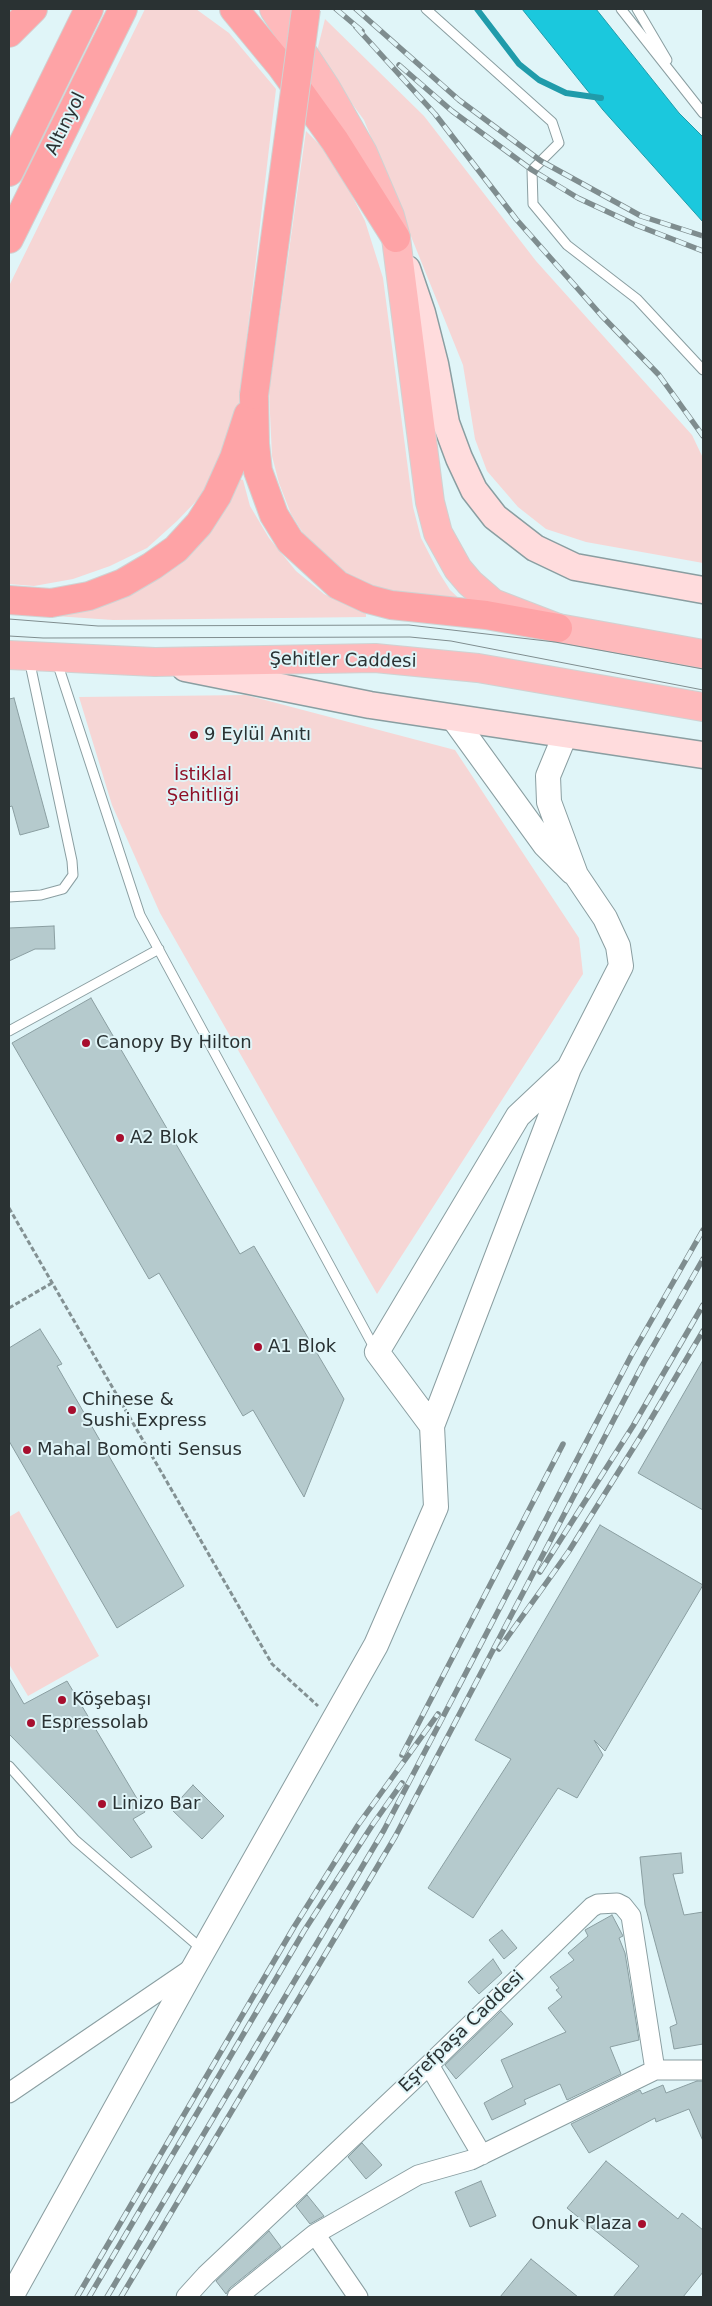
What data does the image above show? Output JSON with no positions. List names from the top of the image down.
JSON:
{
  "streets": {
    "highway": ["Altınyol"],
    "main road": ["Şehitler Caddesi"],
    "street": ["Eşrefpaşa Caddesi"]
  },
  "parks": ["İstiklal Şehitliği"],
  "places": [
    "9 Eylül Anıtı",
    "Canopy By Hilton",
    "A2 Blok",
    "A1 Blok",
    "Chinese & Sushi Express",
    "Mahal Bomonti Sensus",
    "Köşebaşı",
    "Espressolab",
    "Linizo Bar",
    "Onuk Plaza"
  ]
}
